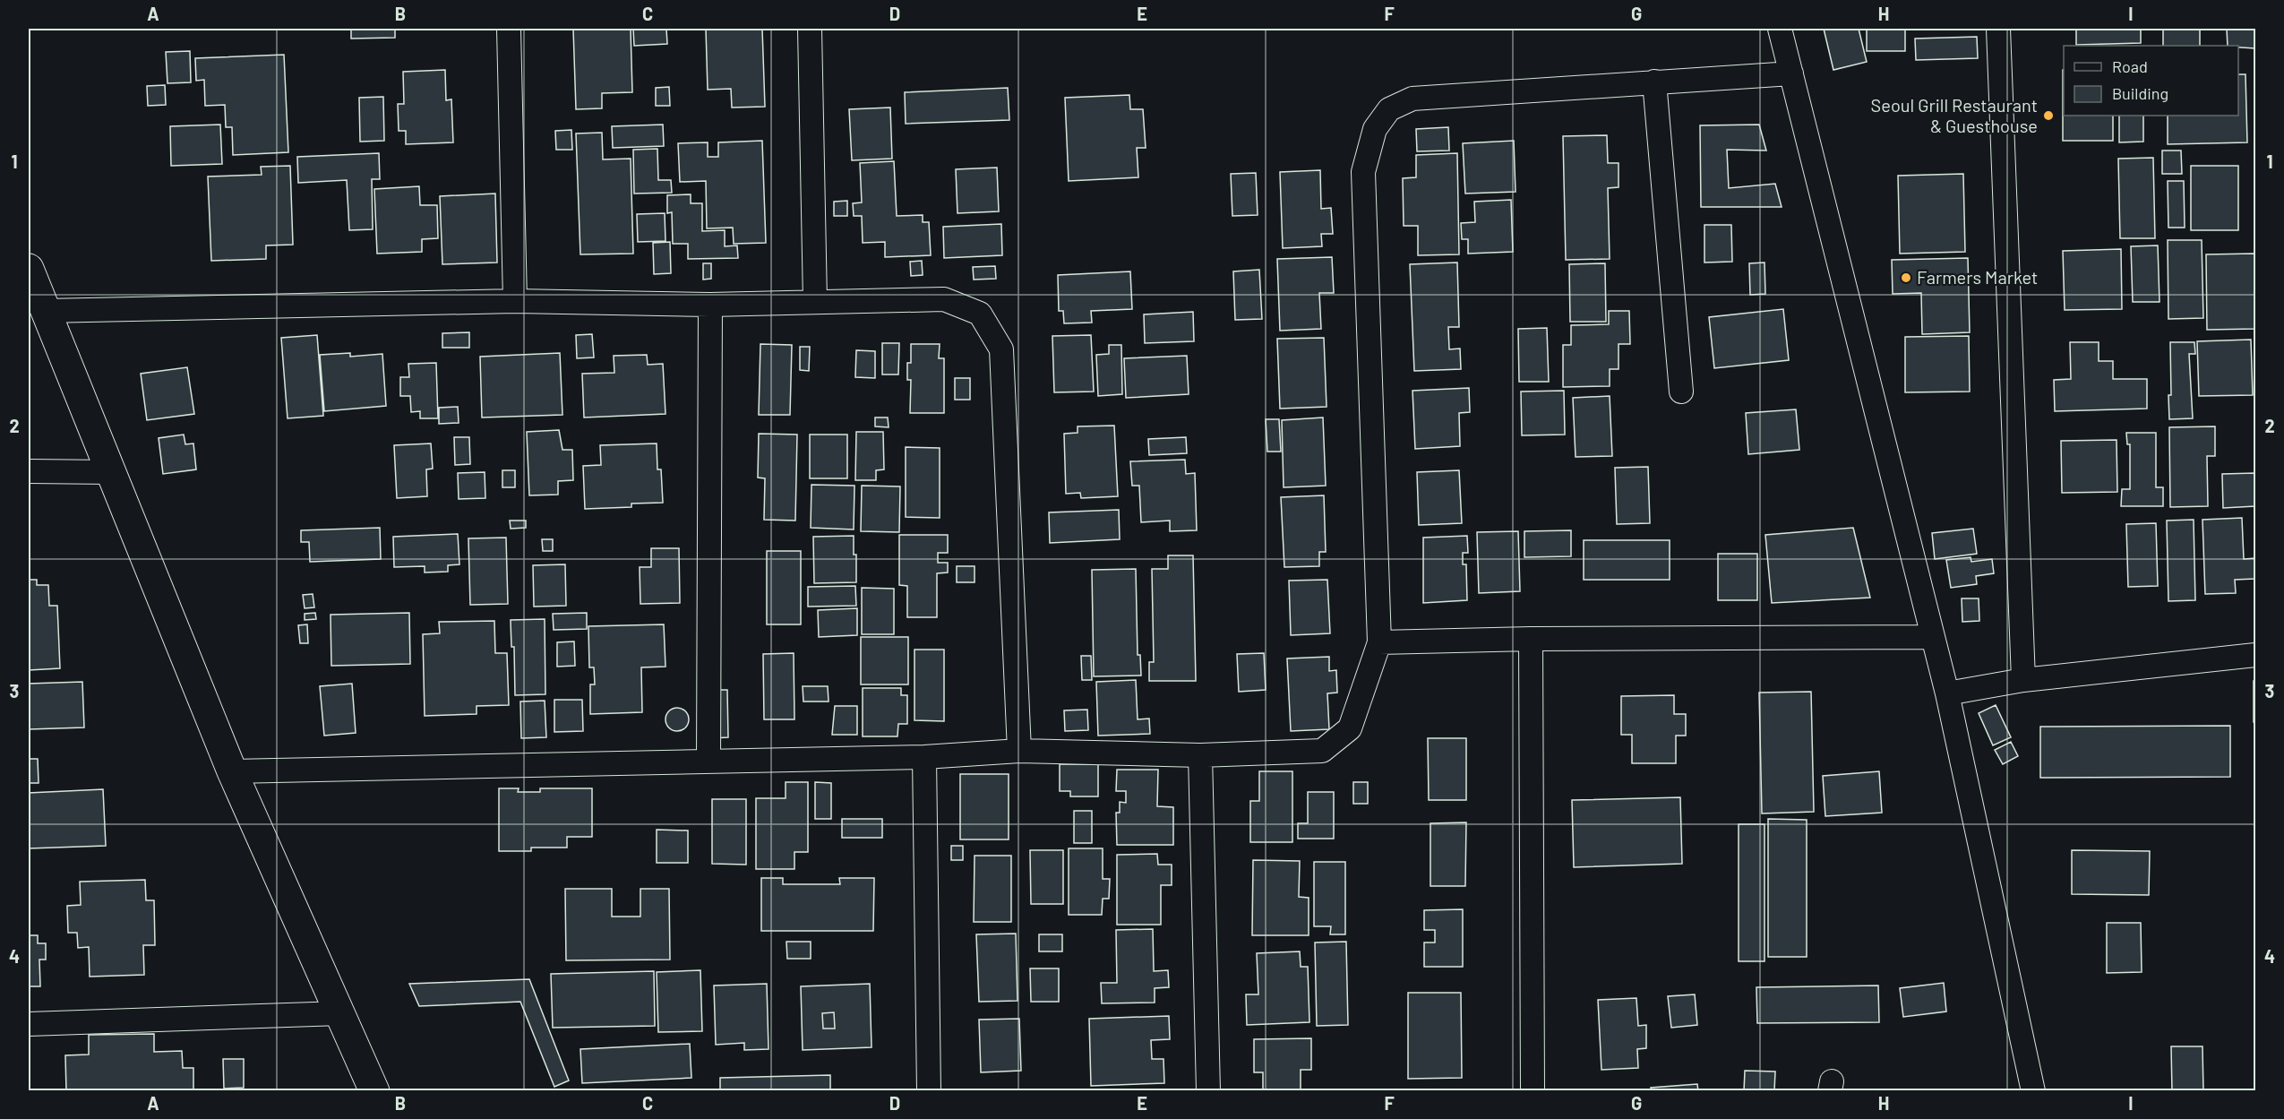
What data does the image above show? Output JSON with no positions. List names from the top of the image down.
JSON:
{
  "places": ["Seoul Grill Restaurant & Guesthouse", "Farmers Market"],
  "legend": ["Road", "Building"],
  "grid": {
    "columns": [
      "A",
      "B",
      "C",
      "D",
      "E",
      "F",
      "G",
      "H",
      "I"
    ],
    "rows": [
      "1",
      "2",
      "3",
      "4"
    ]
  }
}
